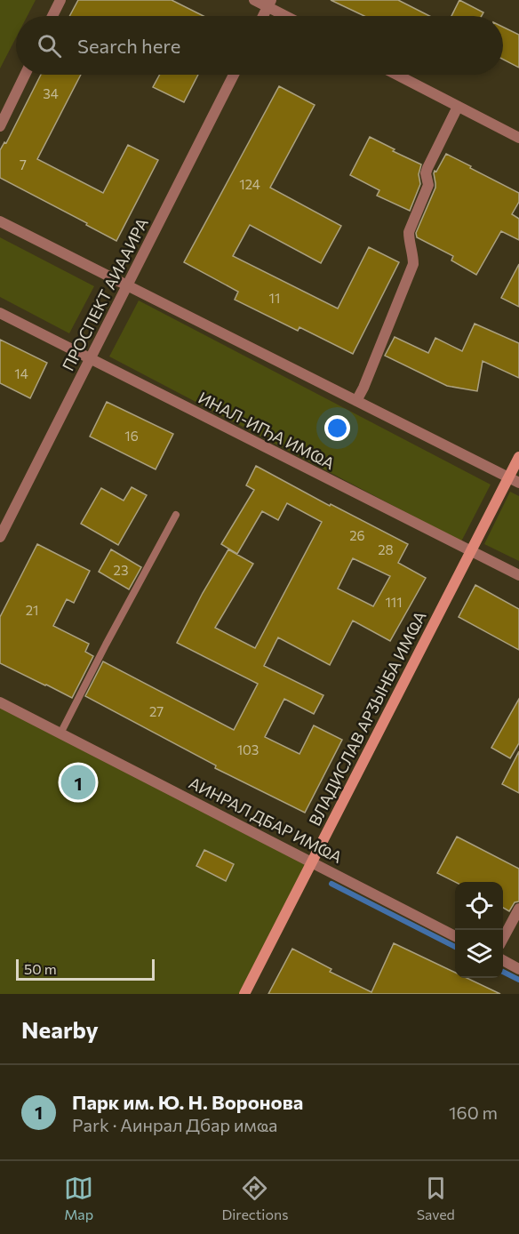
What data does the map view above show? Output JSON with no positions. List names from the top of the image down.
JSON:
{
  "streets": {
    "main road": ["ВЛАДИСЛАВ АРӠЫНБА ИМҨА"],
    "street": ["ПРОСПЕКТ АИААИРА", "ИНАЛ-ИҦА ИМҨА", "АИНРАЛ ДБАР ИМҨА"]
  },
  "crossings": [
    ["ПРОСПЕКТ АИААИРА", "ИНАЛ-ИҦА ИМҨА"],
    ["ИНАЛ-ИҦА ИМҨА", "ВЛАДИСЛАВ АРӠЫНБА ИМҨА"],
    ["ВЛАДИСЛАВ АРӠЫНБА ИМҨА", "АИНРАЛ ДБАР ИМҨА"]
  ],
  "house_numbers": [
    "34",
    "7",
    "124",
    "11",
    "14",
    "16",
    "26",
    "28",
    "23",
    "111",
    "21",
    "27",
    "103"
  ],
  "scale_bar": "50 m",
  "page": {
    "search": "Search here",
    "pins": "1",
    "scale": "50 m",
    "heading": "Nearby",
    "list": [
      {
        "mark": "1",
        "name": "Парк им. Ю. Н. Воронова",
        "note": "Park · Аинрал Дбар имҩа",
        "value": "160 m"
      }
    ],
    "nav": ["Map", "Directions", "Saved"]
  }
}
